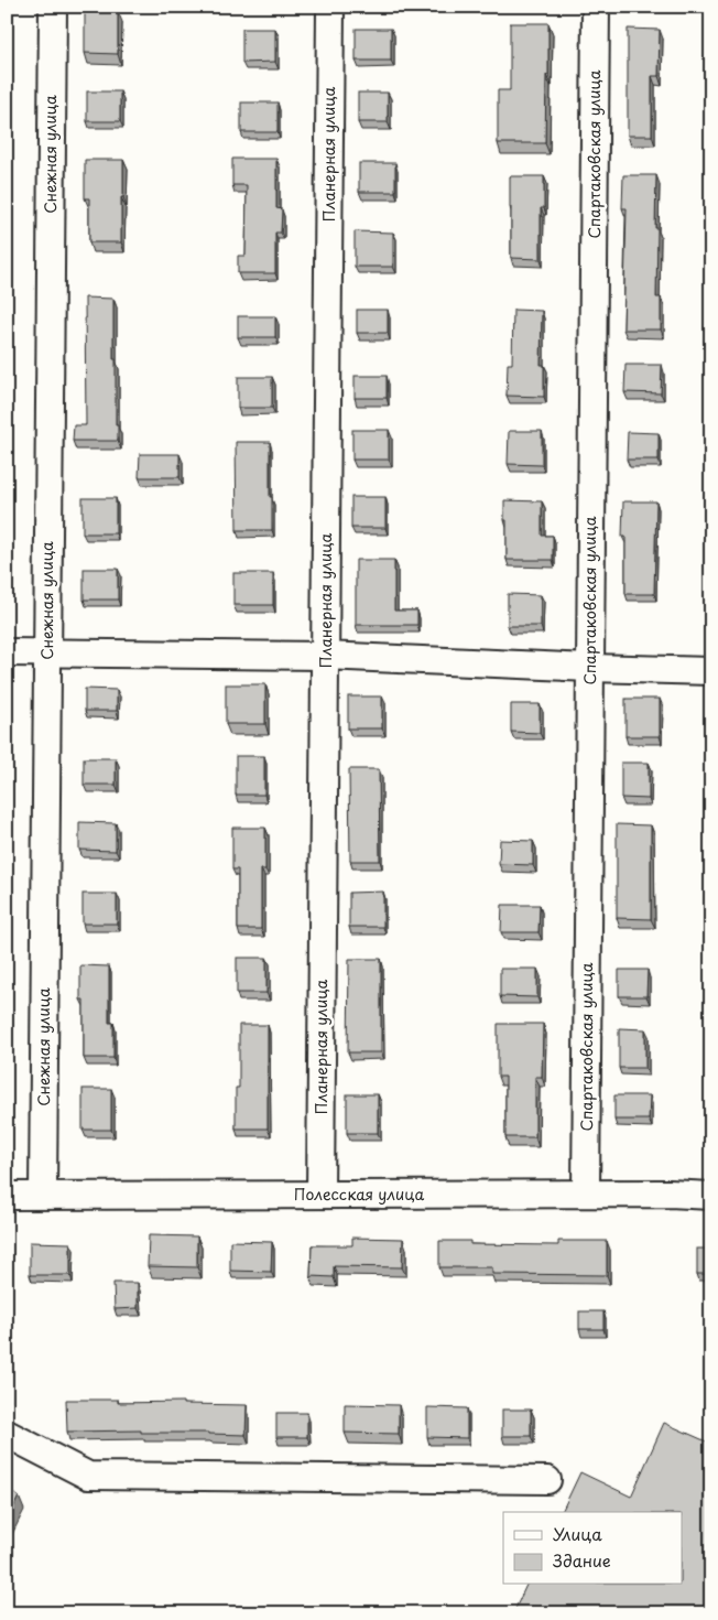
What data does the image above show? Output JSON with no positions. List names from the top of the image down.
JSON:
{
  "streets": {
    "street": [
      "Снежная улица",
      "Планерная улица",
      "Спартаковская улица",
      "Полесская улица"
    ]
  },
  "crossings": [
    ["Снежная улица", "Полесская улица"],
    ["Планерная улица", "Полесская улица"],
    ["Спартаковская улица", "Полесская улица"]
  ],
  "legend": ["Улица", "Здание"]
}
